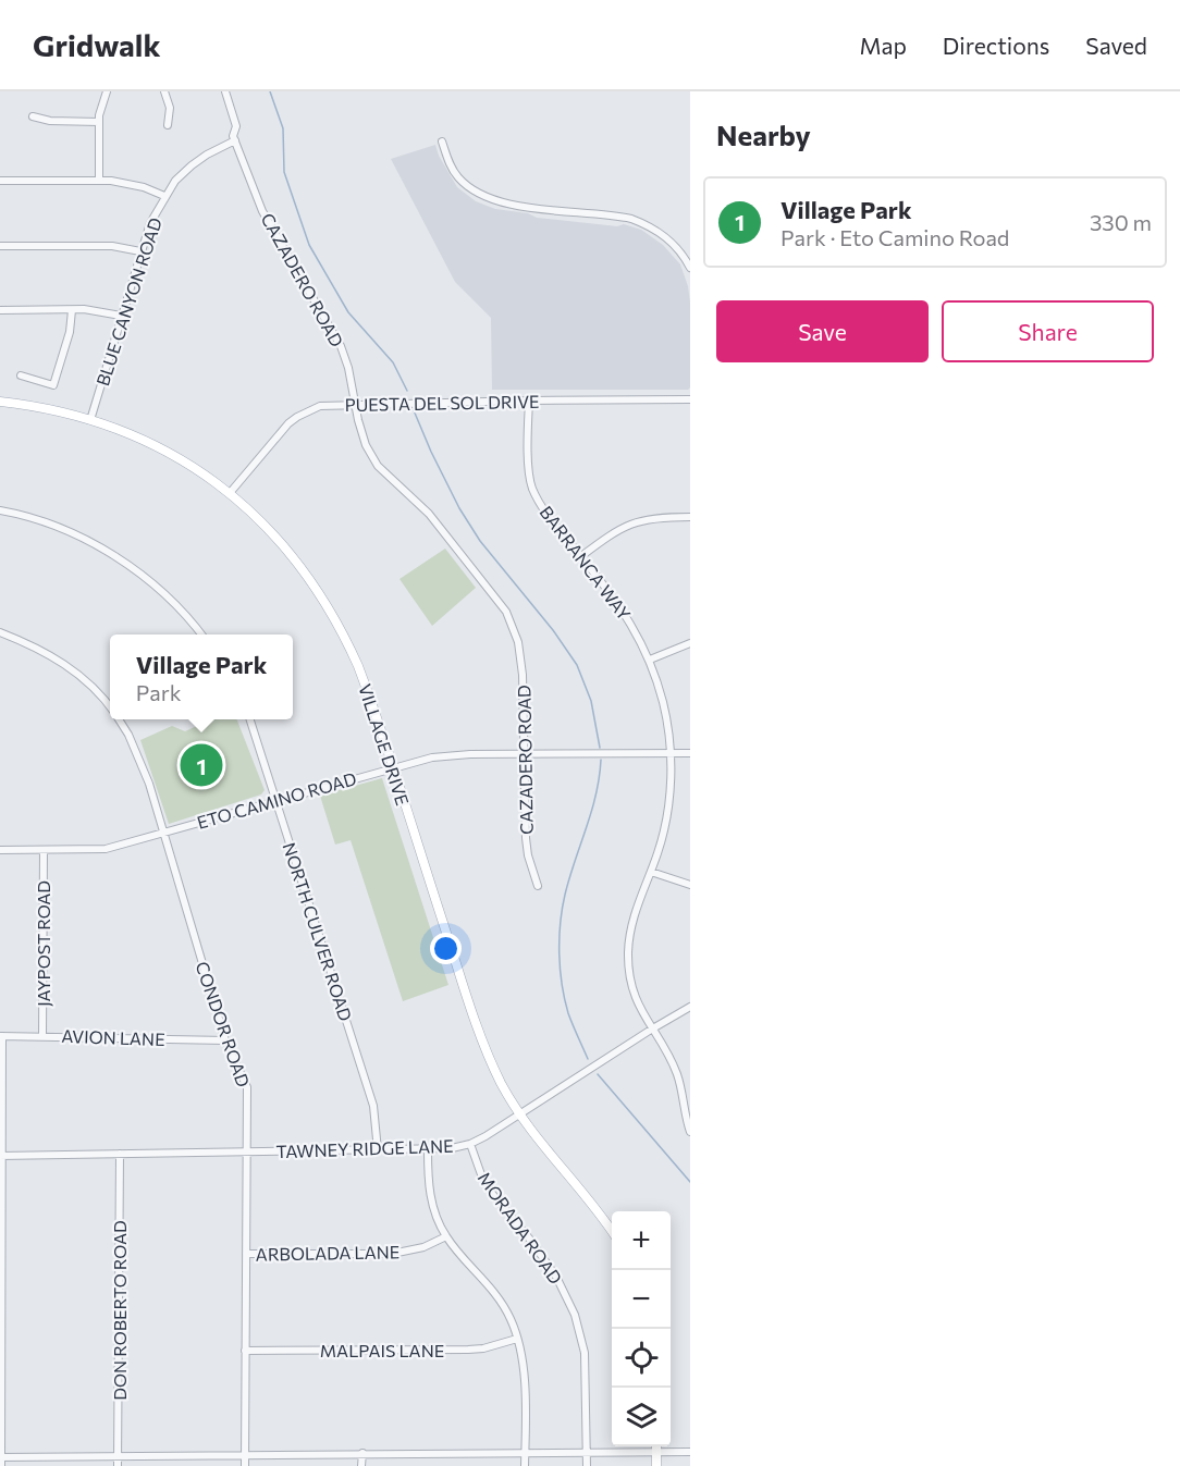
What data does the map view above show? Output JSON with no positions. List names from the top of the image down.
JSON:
{
  "streets": {
    "main road": ["VILLAGE DRIVE"],
    "street": [
      "CAZADERO ROAD",
      "BLUE CANYON ROAD",
      "PUESTA DEL SOL DRIVE",
      "BARRANCA WAY",
      "ETO CAMINO ROAD",
      "NORTH CULVER ROAD",
      "JAYPOST ROAD",
      "CONDOR ROAD",
      "AVION LANE",
      "TAWNEY RIDGE LANE",
      "MORADA ROAD",
      "ARBOLADA LANE",
      "DON ROBERTO ROAD",
      "MALPAIS LANE"
    ]
  },
  "crossings": [
    ["CAZADERO ROAD", "BLUE CANYON ROAD"],
    ["CAZADERO ROAD", "PUESTA DEL SOL DRIVE"],
    ["CAZADERO ROAD", "ETO CAMINO ROAD"],
    ["BLUE CANYON ROAD", "VILLAGE DRIVE"],
    ["PUESTA DEL SOL DRIVE", "BARRANCA WAY"],
    ["PUESTA DEL SOL DRIVE", "VILLAGE DRIVE"],
    ["BARRANCA WAY", "ETO CAMINO ROAD"],
    ["BARRANCA WAY", "TAWNEY RIDGE LANE"],
    ["VILLAGE DRIVE", "ETO CAMINO ROAD"],
    ["VILLAGE DRIVE", "TAWNEY RIDGE LANE"],
    ["ETO CAMINO ROAD", "NORTH CULVER ROAD"],
    ["ETO CAMINO ROAD", "JAYPOST ROAD"],
    ["ETO CAMINO ROAD", "CONDOR ROAD"],
    ["NORTH CULVER ROAD", "TAWNEY RIDGE LANE"],
    ["JAYPOST ROAD", "AVION LANE"],
    ["CONDOR ROAD", "AVION LANE"],
    ["CONDOR ROAD", "TAWNEY RIDGE LANE"],
    ["CONDOR ROAD", "ARBOLADA LANE"],
    ["CONDOR ROAD", "MALPAIS LANE"],
    ["TAWNEY RIDGE LANE", "MORADA ROAD"],
    ["TAWNEY RIDGE LANE", "DON ROBERTO ROAD"]
  ],
  "page": {
    "header": "Gridwalk",
    "nav": ["Map", "Directions", "Saved"],
    "heading": "Nearby",
    "list": [
      {
        "mark": "1",
        "name": "Village Park",
        "note": "Park · Eto Camino Road",
        "value": "330 m"
      }
    ],
    "buttons": ["Save", "Share"],
    "popup": ["Village Park", "Park"],
    "pins": "1",
    "map_buttons": ["+", "−"]
  }
}
